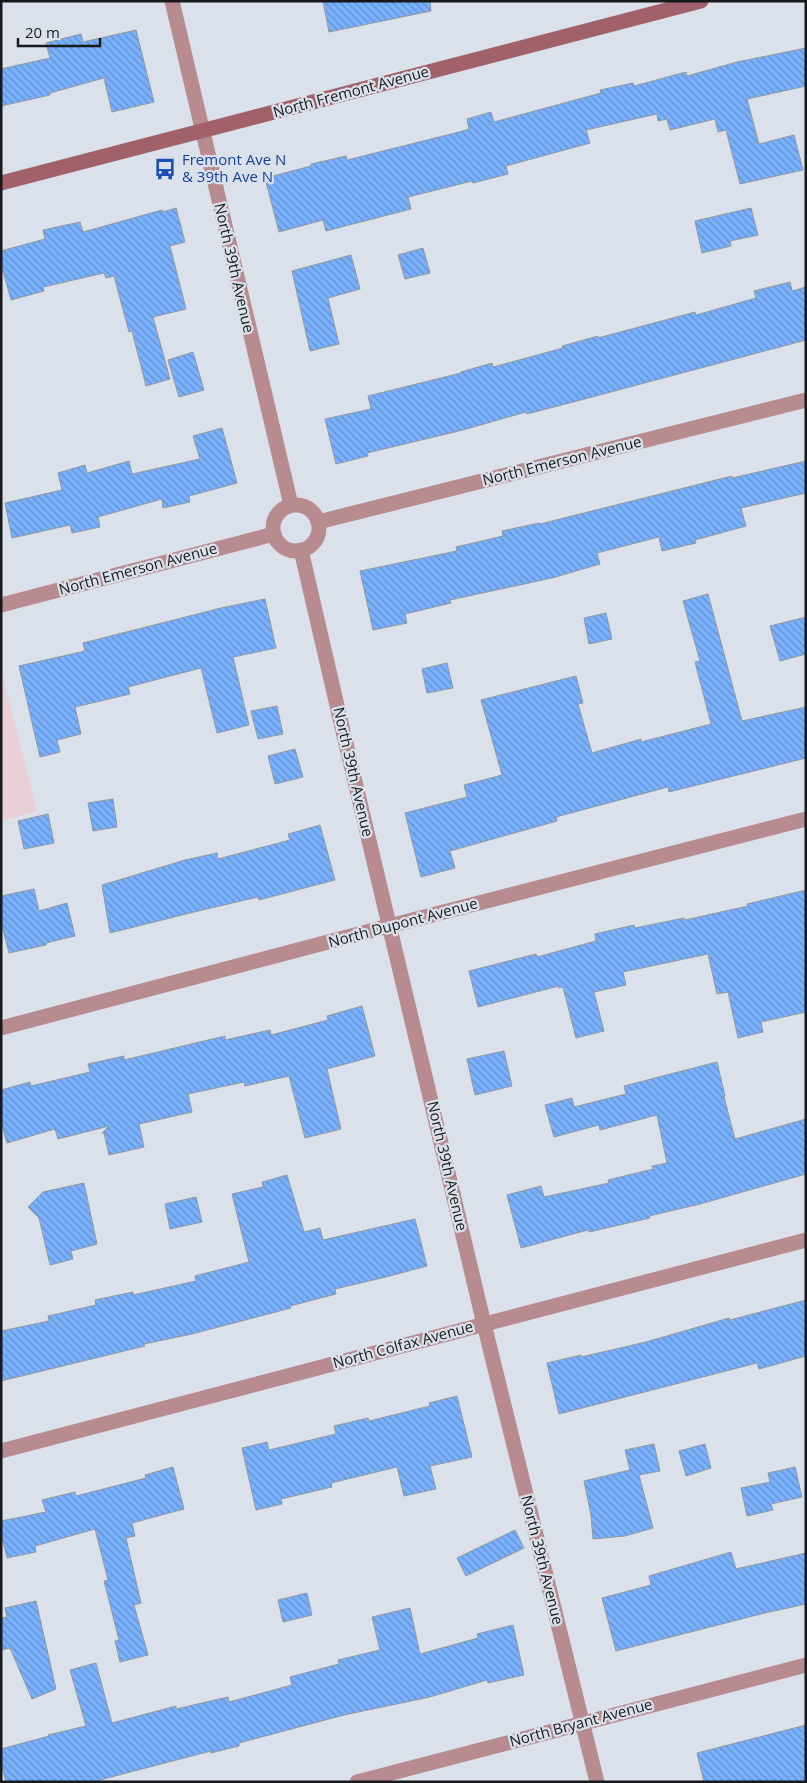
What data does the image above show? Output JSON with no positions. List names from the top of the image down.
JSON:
{
  "streets": {
    "street": [
      "North Fremont Avenue",
      "North 39th Avenue",
      "North Emerson Avenue",
      "North Dupont Avenue",
      "North Colfax Avenue",
      "North Bryant Avenue"
    ]
  },
  "crossings": [
    ["North Fremont Avenue", "North 39th Avenue"],
    ["North 39th Avenue", "North Emerson Avenue"],
    ["North 39th Avenue", "North Dupont Avenue"],
    ["North 39th Avenue", "North Colfax Avenue"],
    ["North 39th Avenue", "North Bryant Avenue"]
  ],
  "places": {
    "bus stop": ["Fremont Ave N & 39th Ave N"]
  },
  "scale_bar": "20 m"
}
